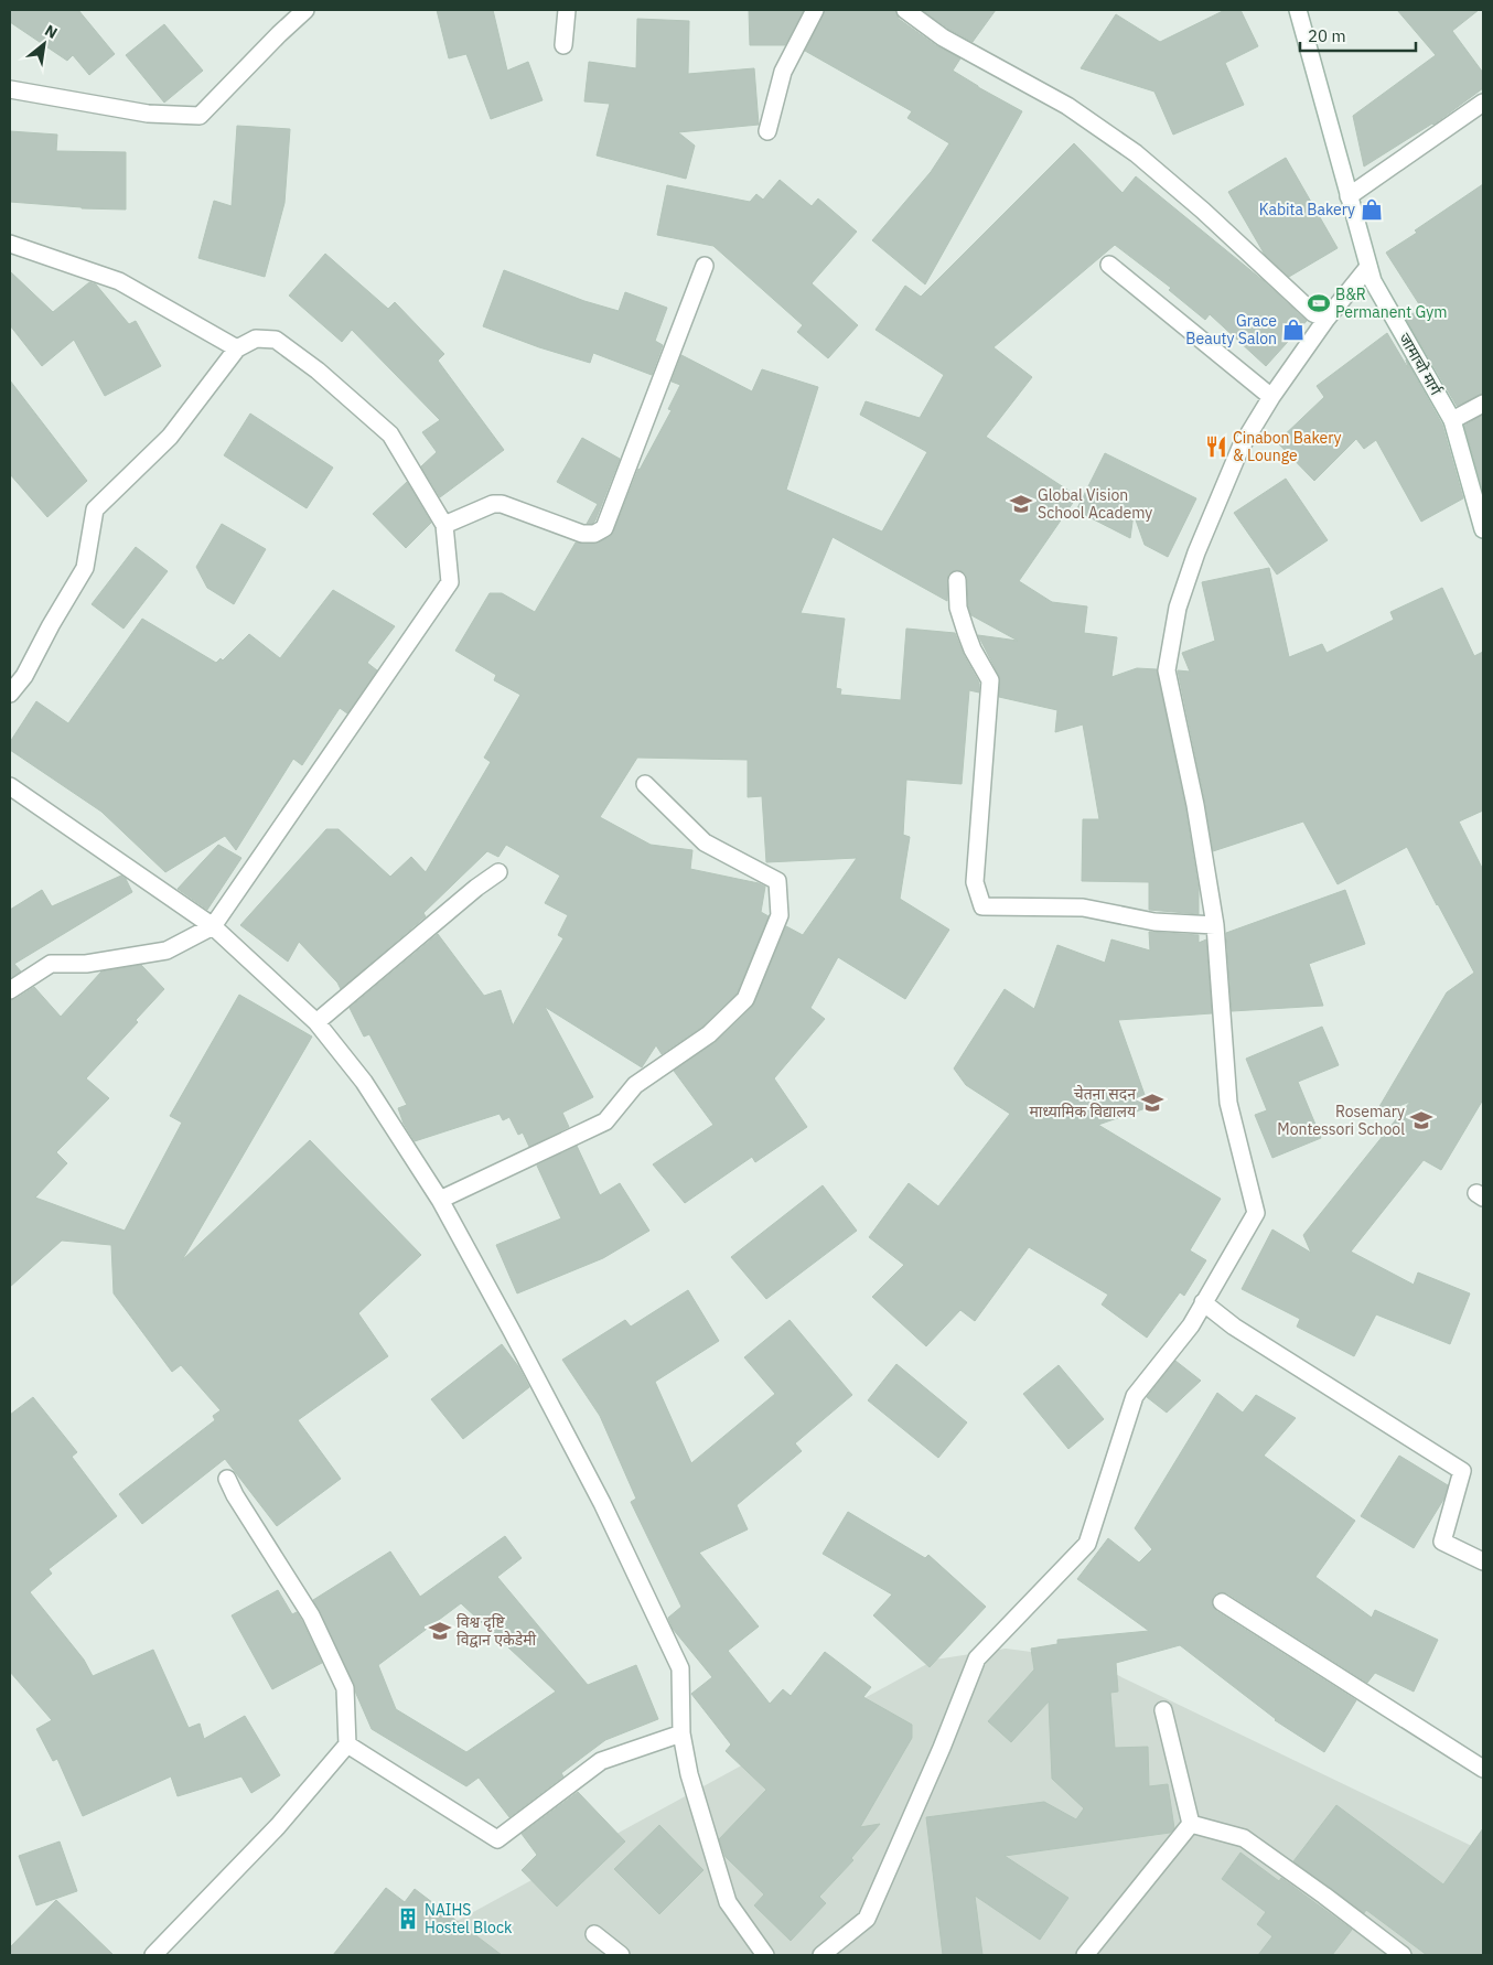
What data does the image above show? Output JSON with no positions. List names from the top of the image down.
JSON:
{
  "streets": {
    "street": ["जामाचो मार्ग"]
  },
  "places": {
    "shop": ["Kabita Bakery", "Grace Beauty Salon"],
    "sports": ["B&R Permanent Gym"],
    "restaurant": ["Cinabon Bakery & Lounge"],
    "school or university": [
      "Global Vision School Academy",
      "चेतना सदन माध्यामिक विद्यालय",
      "Rosemary Montessori School",
      "विश्व दृष्टि विद्वान एकेडेमी"
    ],
    "building": ["NAIHS Hostel Block"]
  },
  "scale_bar": "20 m",
  "north": "top right"
}
